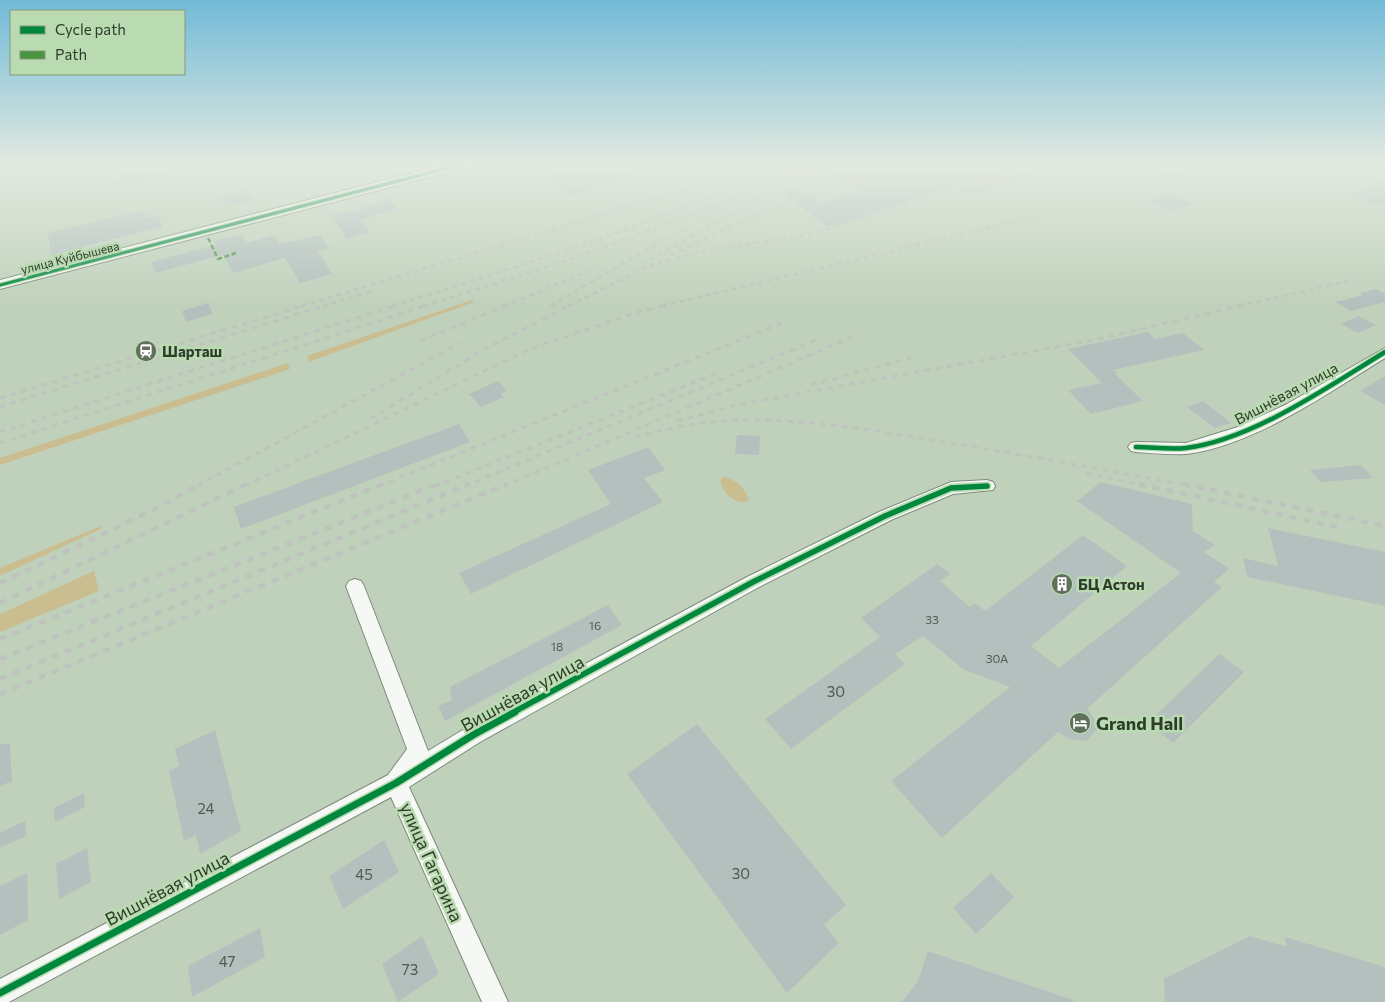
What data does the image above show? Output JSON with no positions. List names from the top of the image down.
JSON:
{
  "streets": {
    "street": ["улица Куйбышева", "Вишнёвая улица", "улица Гагарина"]
  },
  "crossings": [
    ["Вишнёвая улица", "улица Гагарина"]
  ],
  "places": {
    "station": ["Шарташ"],
    "building": ["БЦ Астон"],
    "hotel": ["Grand Hall"]
  },
  "house_numbers": [
    "33",
    "16",
    "18",
    "30А",
    "30",
    "24",
    "30",
    "45",
    "47",
    "73"
  ],
  "legend": ["Cycle path", "Path"]
}
